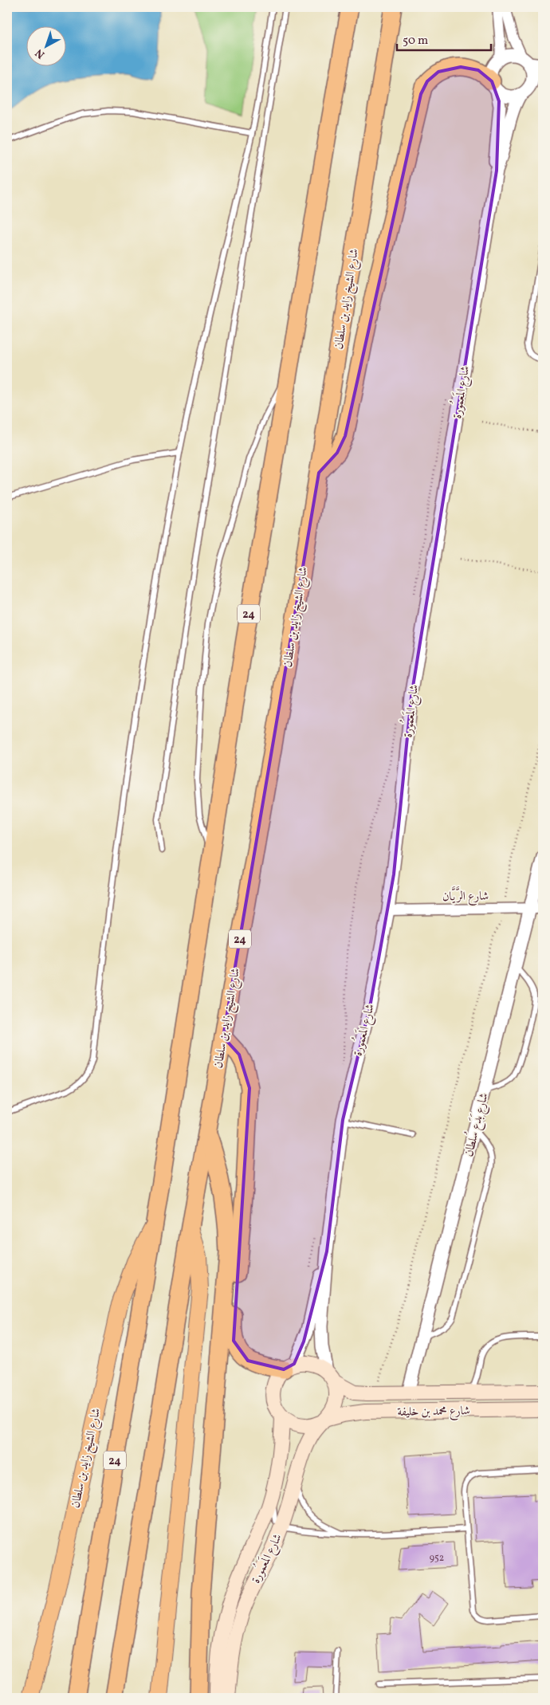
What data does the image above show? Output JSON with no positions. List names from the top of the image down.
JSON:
{
  "streets": {
    "highway": ["شارع الشيخ زايد بن سلطان", "24"],
    "main road": ["شارع المَعمُورة", "شارع محمد بن خليفة"],
    "street": ["شارع الرَّيَّان", "شارع بَدَع سُلطان"]
  },
  "crossings": [
    ["شارع المَعمُورة", "شارع الرَّيَّان"],
    ["شارع المَعمُورة", "شارع محمد بن خليفة"],
    ["شارع الرَّيَّان", "شارع بَدَع سُلطان"],
    ["شارع بَدَع سُلطان", "شارع محمد بن خليفة"]
  ],
  "house_numbers": ["952"],
  "scale_bar": "50 m",
  "north": "bottom left"
}
